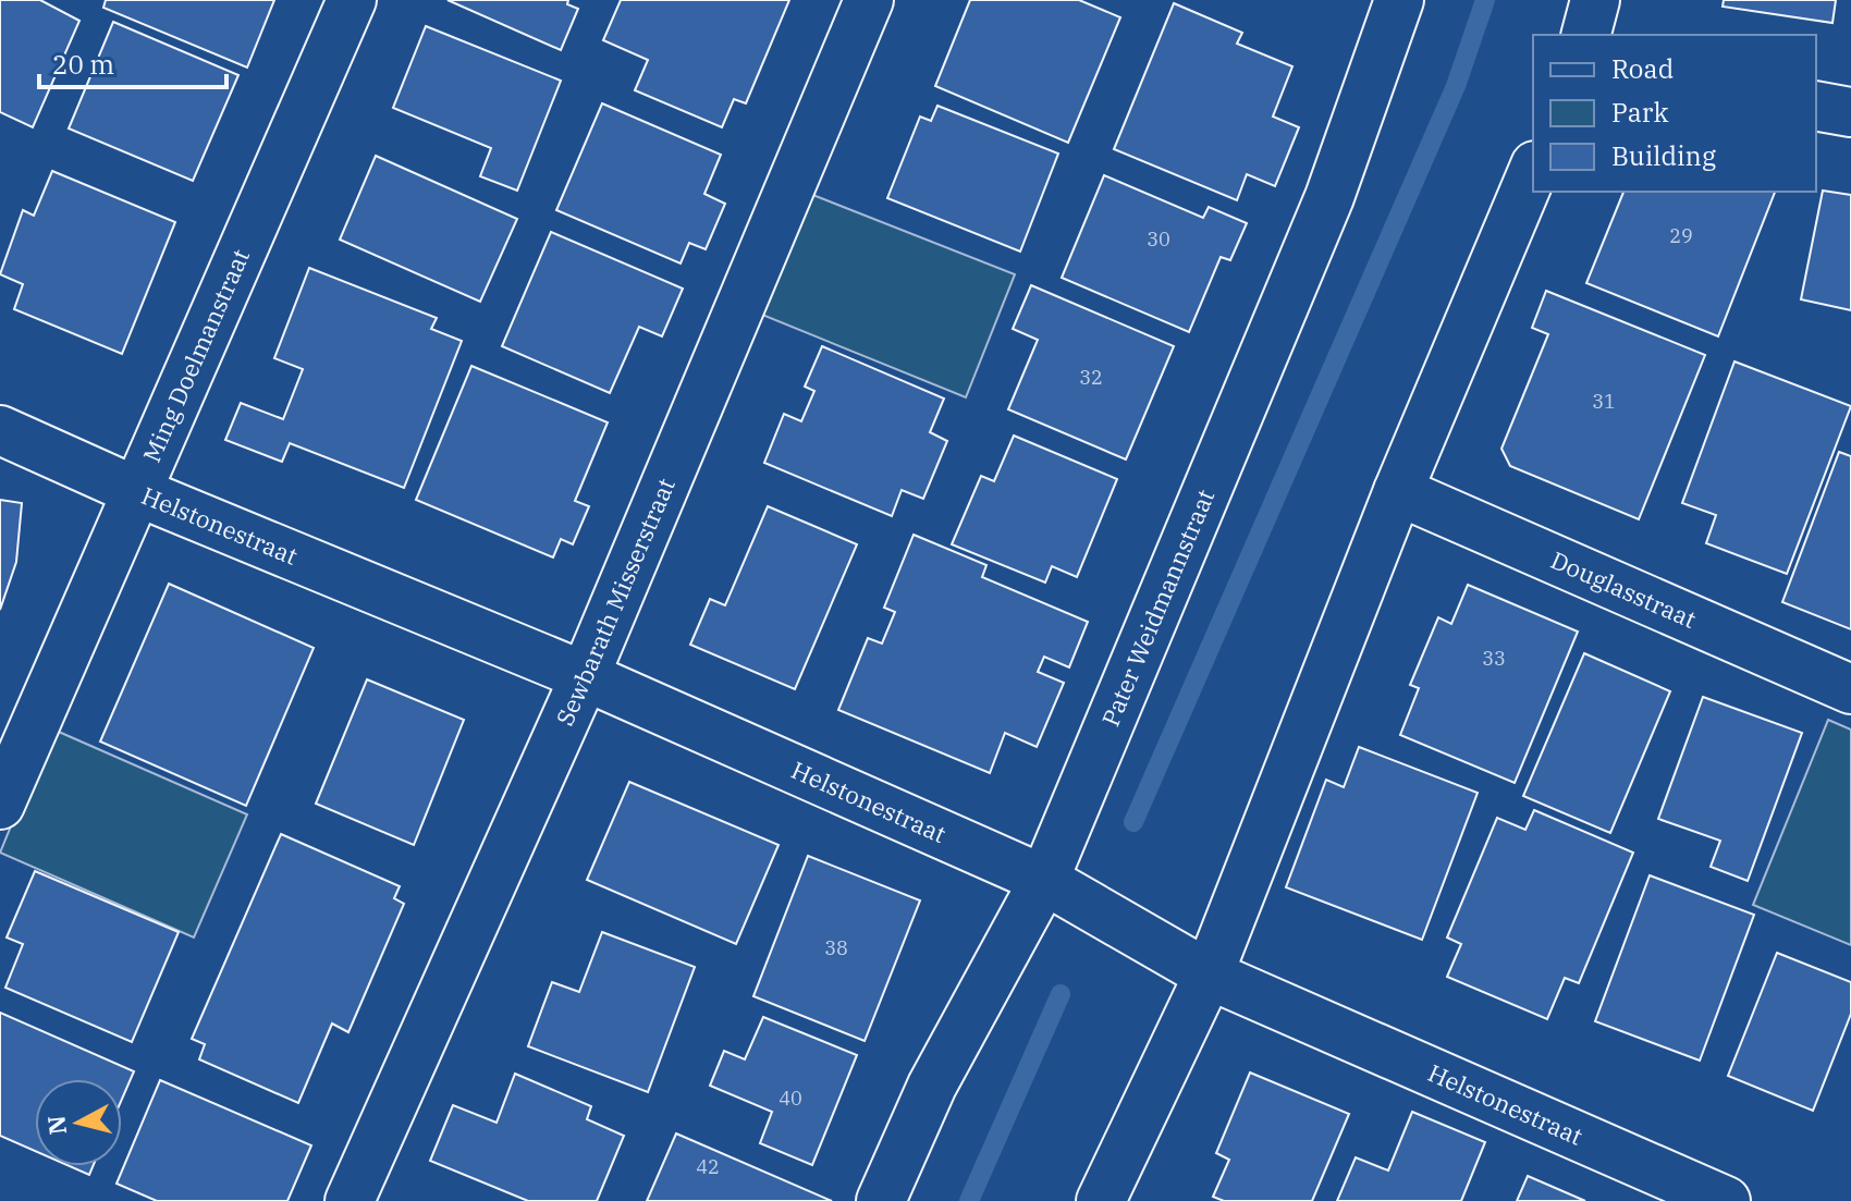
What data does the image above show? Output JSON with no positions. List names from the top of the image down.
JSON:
{
  "streets": {
    "street": [
      "Ming Doelmanstraat",
      "Helstonestraat",
      "Douglasstraat",
      "Sewbarath Misserstraat",
      "Pater Weidmannstraat"
    ]
  },
  "crossings": [
    ["Ming Doelmanstraat", "Helstonestraat"],
    ["Helstonestraat", "Sewbarath Misserstraat"],
    ["Helstonestraat", "Pater Weidmannstraat"]
  ],
  "house_numbers": [
    "29",
    "30",
    "32",
    "31",
    "33",
    "38",
    "40",
    "42"
  ],
  "legend": ["Road", "Park", "Building"],
  "scale_bar": "20 m",
  "north": "left"
}
